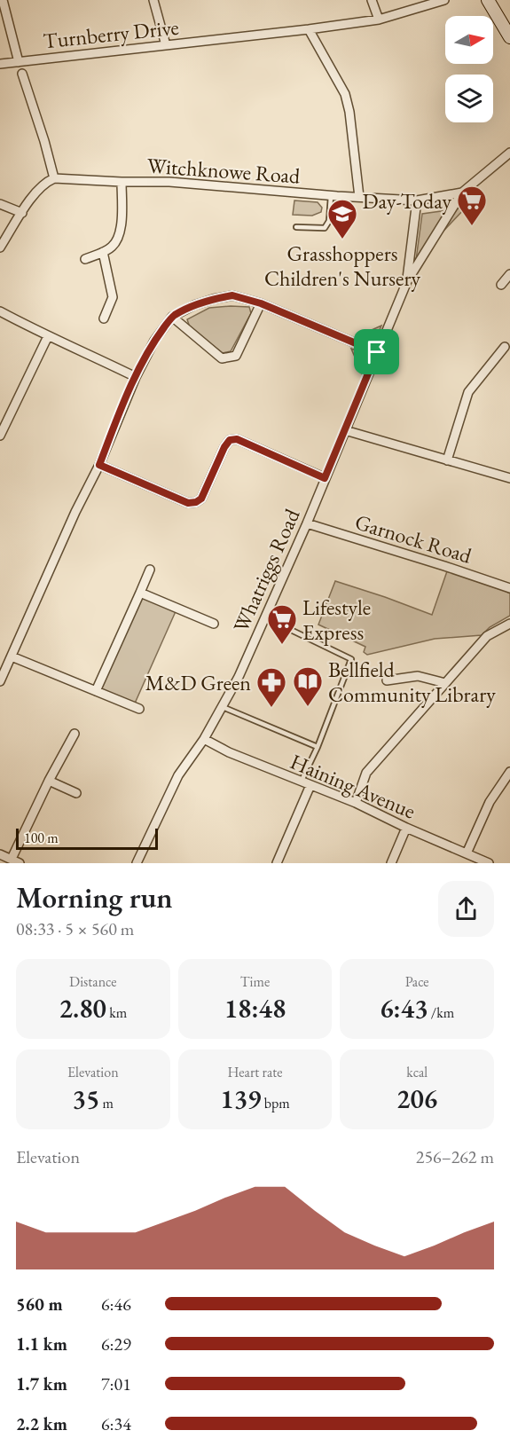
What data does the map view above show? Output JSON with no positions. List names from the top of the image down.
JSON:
{
  "streets": {
    "street": [
      "Turnberry Drive",
      "Witchknowe Road",
      "Garnock Road",
      "Whatriggs Road",
      "Haining Avenue"
    ]
  },
  "crossings": [
    ["Witchknowe Road", "Whatriggs Road"],
    ["Garnock Road", "Whatriggs Road"],
    ["Whatriggs Road", "Haining Avenue"]
  ],
  "places": {
    "supermarket": ["Day-Today", "Lifestyle Express"],
    "school or university": ["Grasshoppers Children's Nursery"],
    "library": ["Bellfield Community Library"],
    "pharmacy": ["M&D Green"]
  },
  "scale_bar": "100 m",
  "north": "right",
  "page": {
    "scale": "100 m",
    "heading": ["Morning run", "08:33 · 5 × 560 m"],
    "stats": [
      ["Distance", "2.80 km"],
      ["Time", "18:48"],
      ["Pace", "6:43 /km"],
      ["Elevation", "35 m"],
      ["Heart rate", "139 bpm"],
      ["kcal", "206"]
    ],
    "chart": ["Elevation", "256–262 m"],
    "list": [
      {
        "name": "560 m",
        "note": "6:46"
      },
      {
        "name": "1.1 km",
        "note": "6:29"
      },
      {
        "name": "1.7 km",
        "note": "7:01"
      },
      {
        "name": "2.2 km",
        "note": "6:34"
      }
    ]
  }
}
